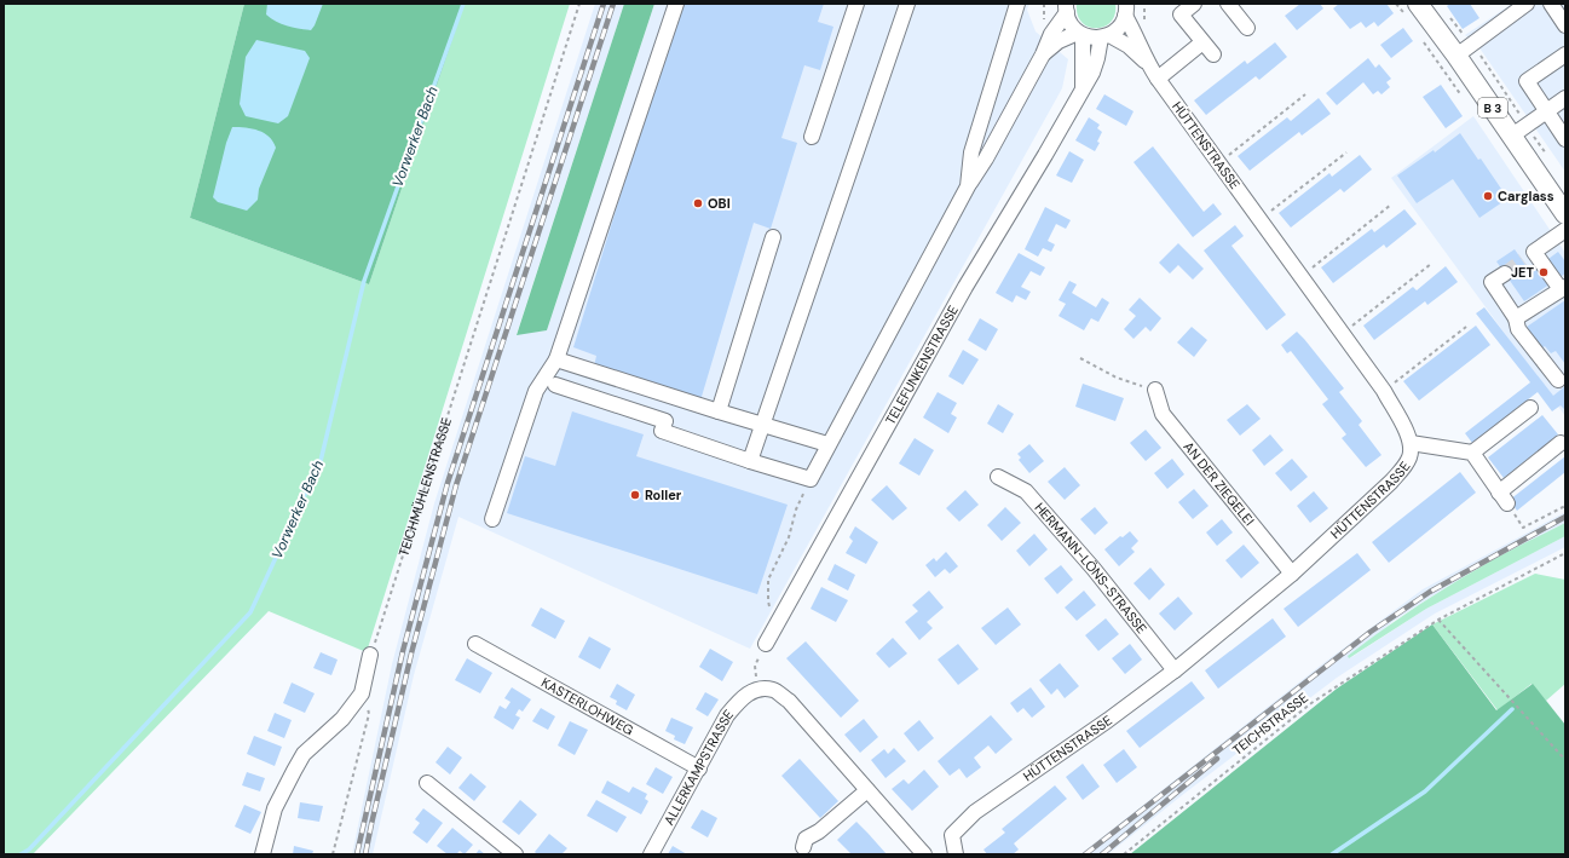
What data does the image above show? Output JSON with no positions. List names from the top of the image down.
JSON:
{
  "streets": {
    "main road": ["B 3"],
    "street": [
      "HÜTTENSTRASSE",
      "TELEFUNKENSTRASSE",
      "AN DER ZIEGELEI",
      "HERMANN-LÖNS-STRASSE",
      "KASTERLOHWEG",
      "ALLERKAMPSTRASSE"
    ],
    "path": ["TEICHMÜHLENSTRASSE", "TEICHSTRASSE"]
  },
  "crossings": [
    ["HÜTTENSTRASSE", "TELEFUNKENSTRASSE"],
    ["HÜTTENSTRASSE", "AN DER ZIEGELEI"],
    ["HÜTTENSTRASSE", "HERMANN-LÖNS-STRASSE"],
    ["KASTERLOHWEG", "ALLERKAMPSTRASSE"]
  ],
  "water": ["Vorwerker Bach"],
  "places": [
    "Carglass",
    "OBI",
    "JET",
    "Roller"
  ]
}
